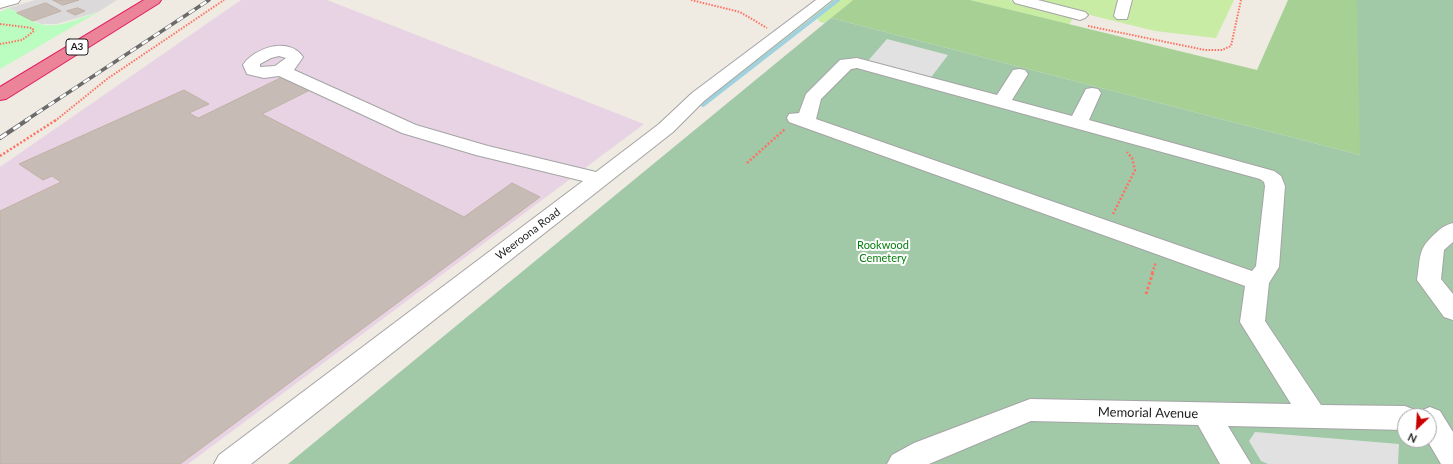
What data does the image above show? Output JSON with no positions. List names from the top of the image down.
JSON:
{
  "streets": {
    "highway": ["A3"],
    "street": ["Weeroona Road", "Memorial Avenue"]
  },
  "parks": ["Rookwood Cemetery"],
  "north": "bottom left"
}
